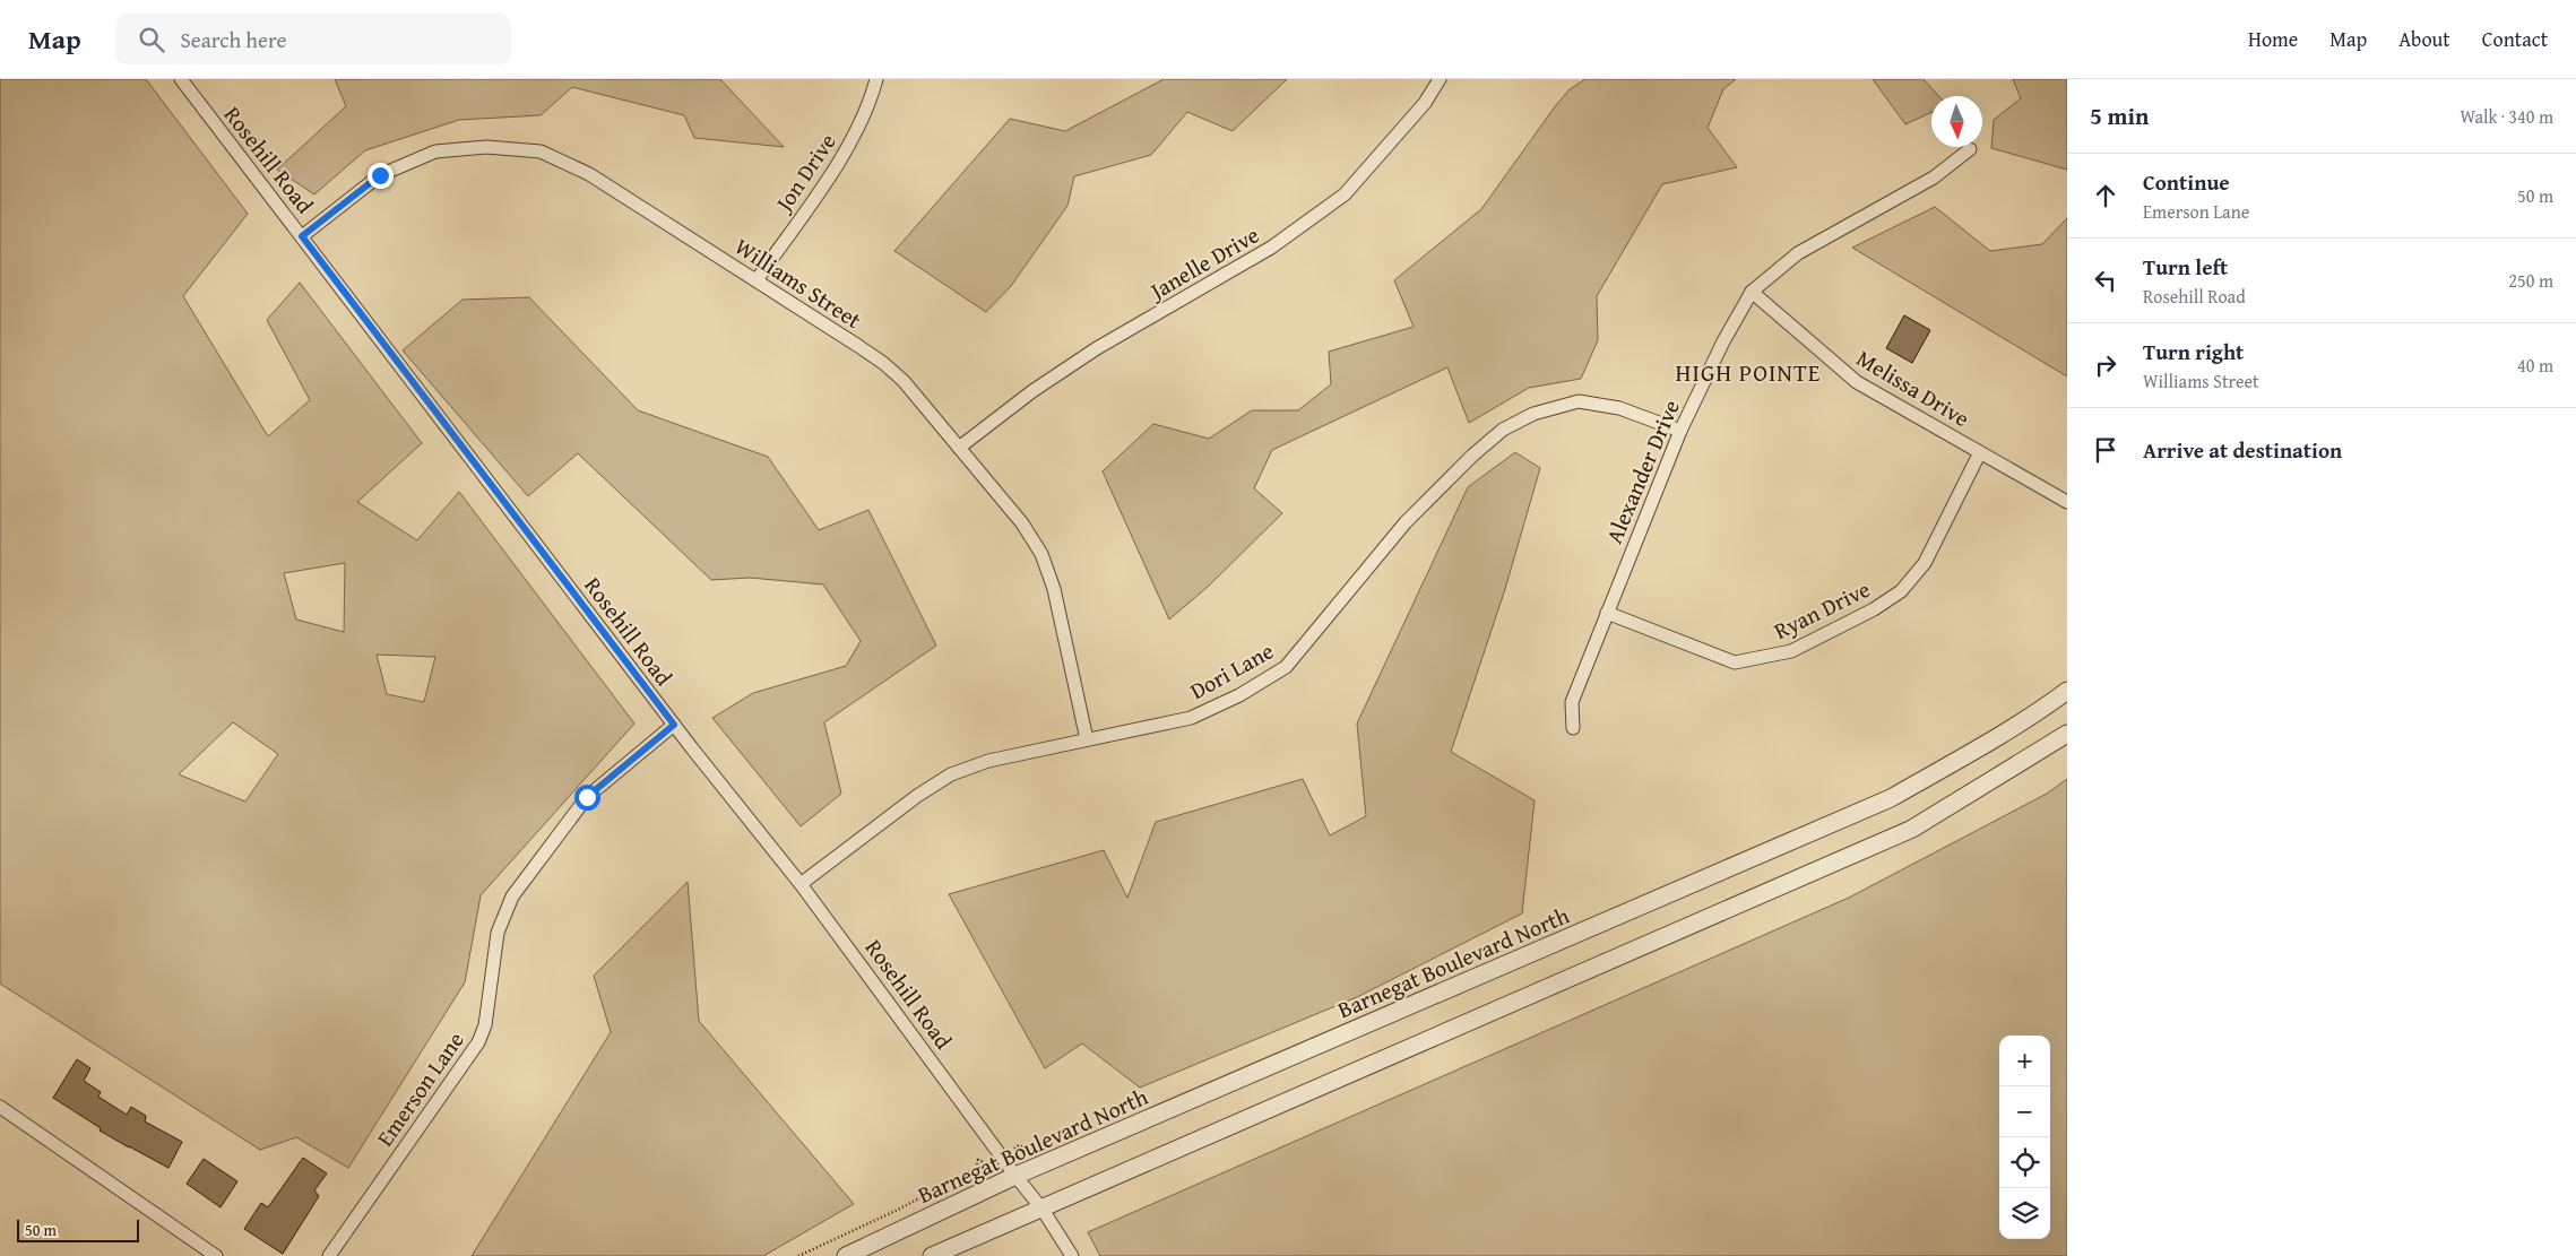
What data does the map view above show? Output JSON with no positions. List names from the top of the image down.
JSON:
{
  "streets": {
    "street": [
      "Rosehill Road",
      "Jon Drive",
      "Janelle Drive",
      "Williams Street",
      "Melissa Drive",
      "Alexander Drive",
      "Ryan Drive",
      "Dori Lane",
      "Barnegat Boulevard North",
      "Emerson Lane"
    ]
  },
  "crossings": [
    ["Rosehill Road", "Williams Street"],
    ["Rosehill Road", "Dori Lane"],
    ["Rosehill Road", "Barnegat Boulevard North"],
    ["Rosehill Road", "Emerson Lane"],
    ["Jon Drive", "Williams Street"],
    ["Janelle Drive", "Williams Street"],
    ["Williams Street", "Dori Lane"],
    ["Melissa Drive", "Alexander Drive"],
    ["Melissa Drive", "Ryan Drive"],
    ["Alexander Drive", "Ryan Drive"],
    ["Alexander Drive", "Dori Lane"]
  ],
  "districts": ["HIGH POINTE"],
  "scale_bar": "50 m",
  "north": "bottom",
  "page": {
    "header": "Map",
    "search": "Search here",
    "nav": [
      "Home",
      "Map",
      "About",
      "Contact"
    ],
    "heading": ["5 min", "Walk · 340 m"],
    "list": [
      ["Continue", "Emerson Lane", "50 m"],
      ["Turn left", "Rosehill Road", "250 m"],
      ["Turn right", "Williams Street", "40 m"],
      "Arrive at destination"
    ],
    "map_buttons": ["+", "−"],
    "scale": "50 m"
  }
}
